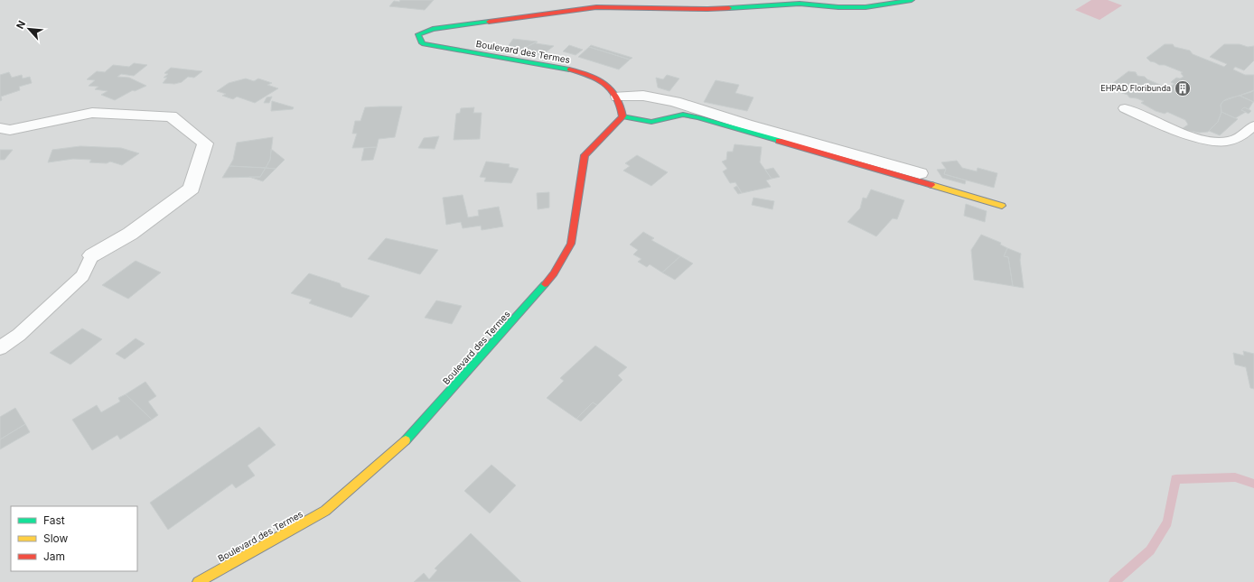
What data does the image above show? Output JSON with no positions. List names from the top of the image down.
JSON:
{
  "streets": {
    "street": ["Boulevard des Termes"]
  },
  "places": {
    "building": ["EHPAD Floribunda"]
  },
  "legend": ["Fast", "Slow", "Jam"],
  "north": "top left"
}
